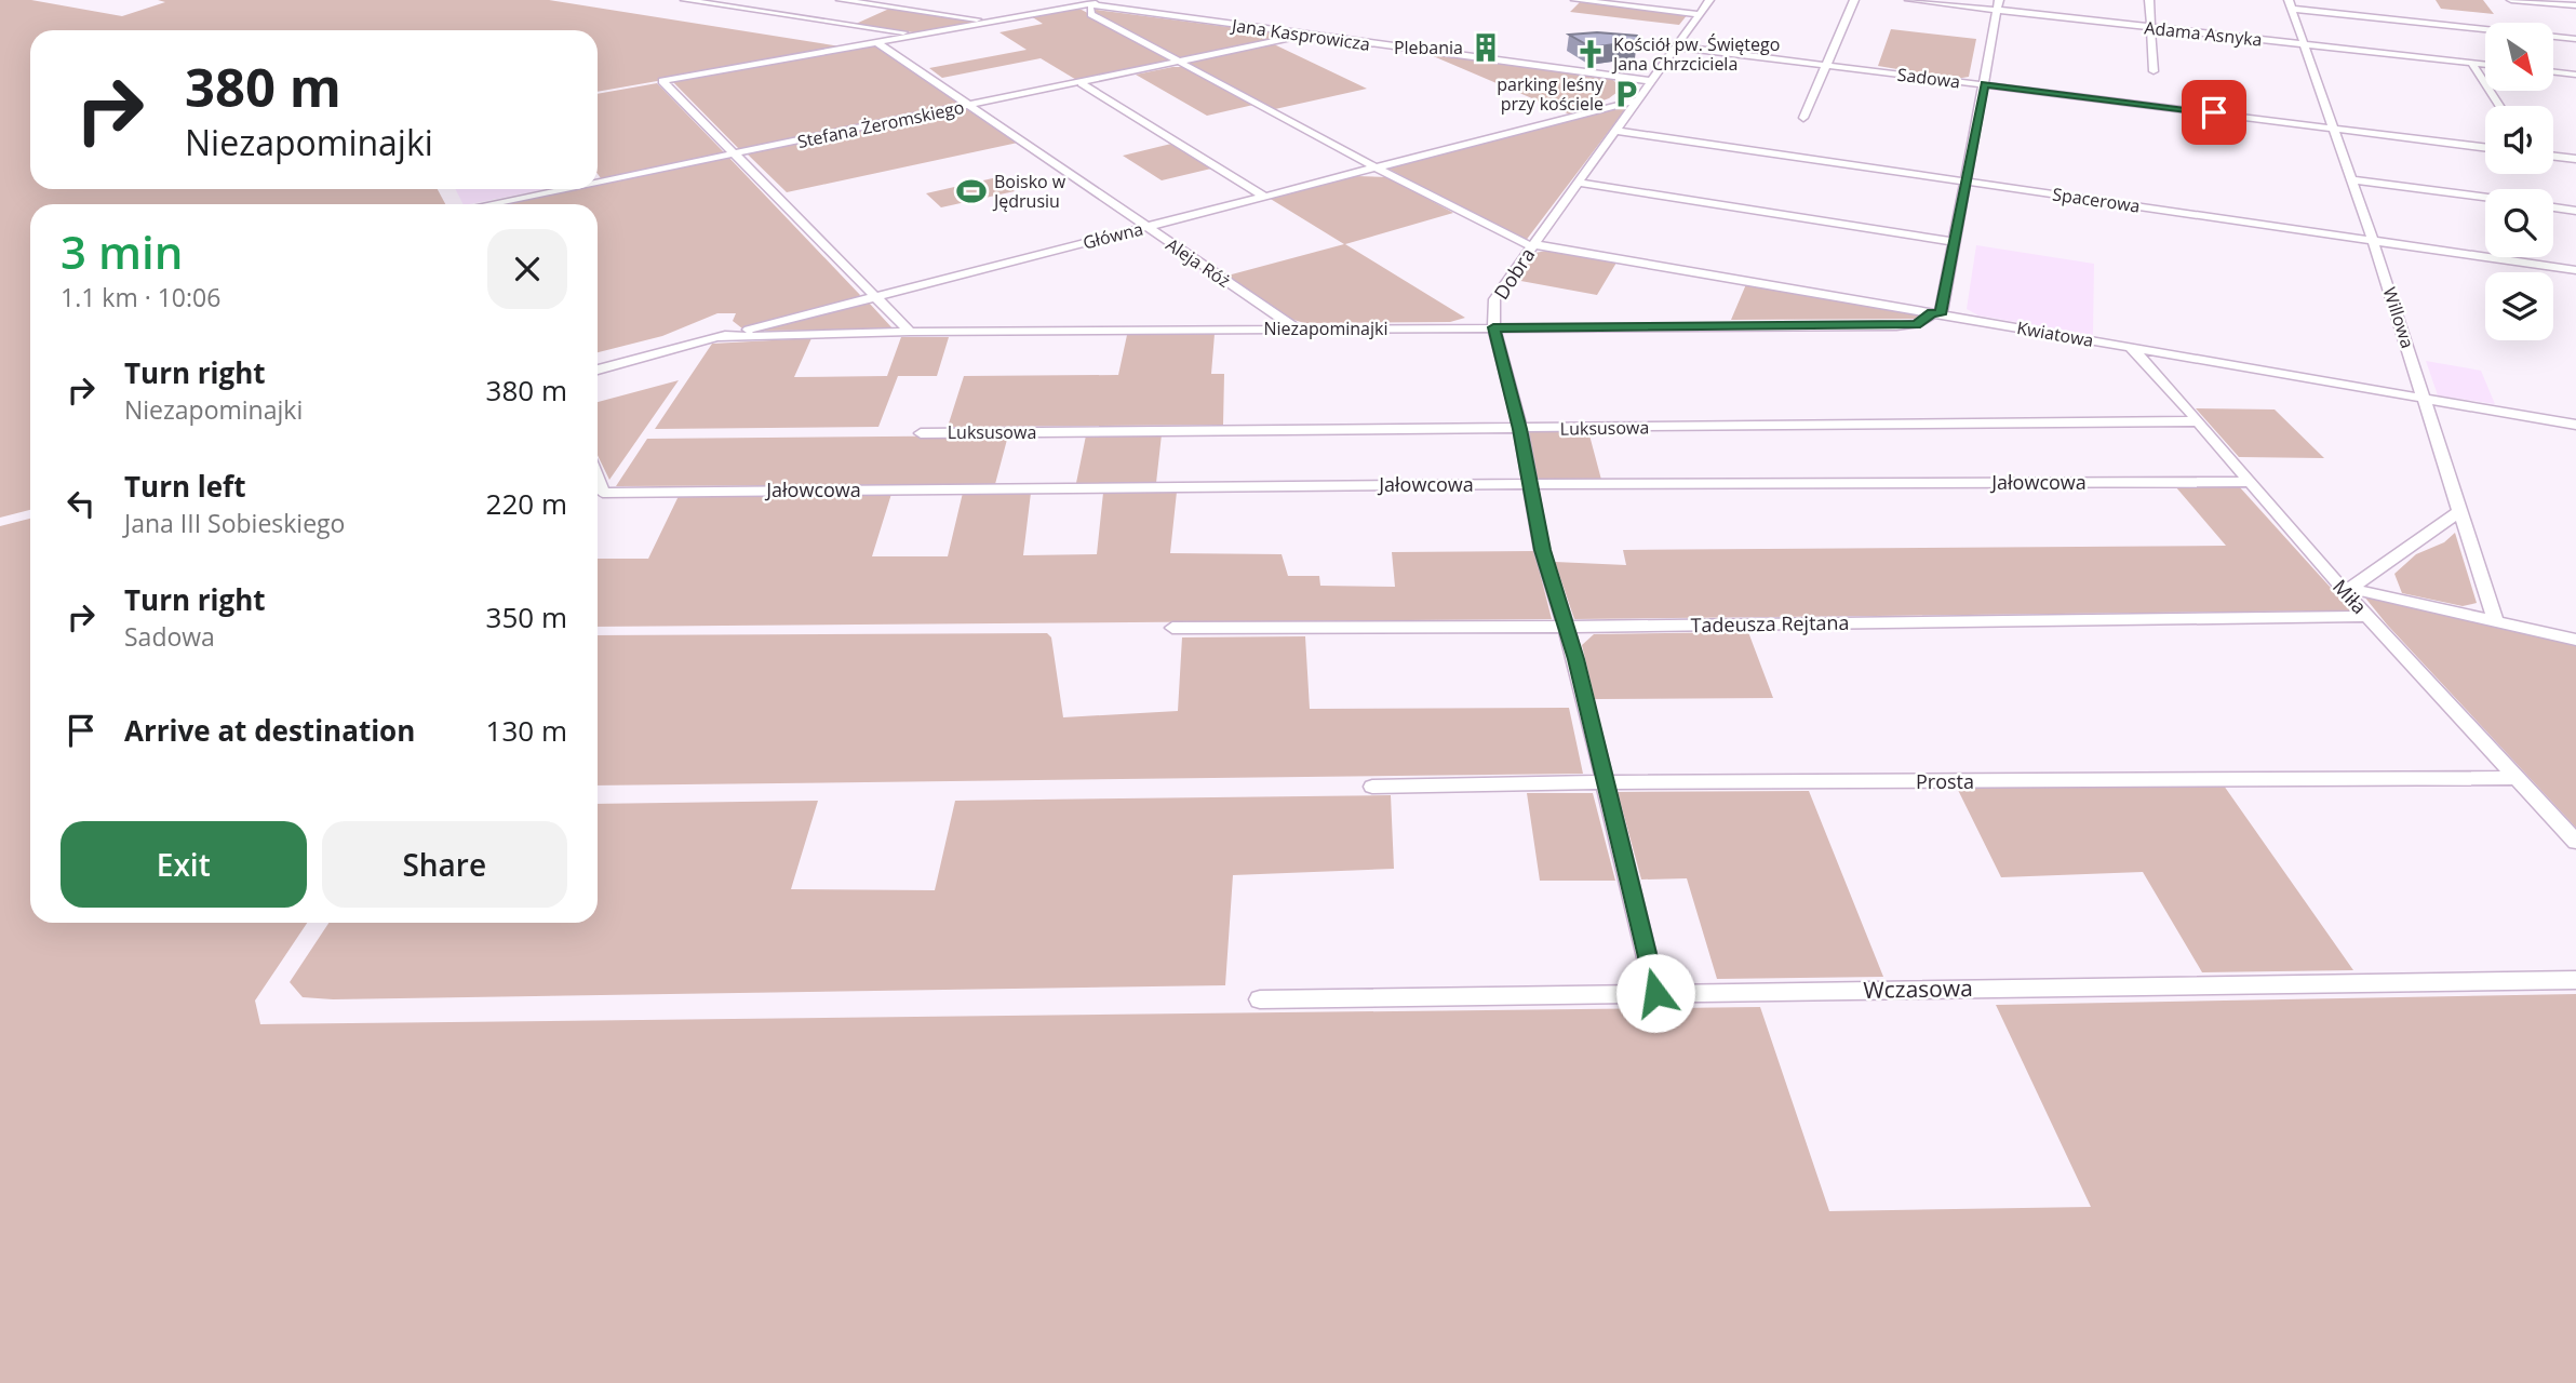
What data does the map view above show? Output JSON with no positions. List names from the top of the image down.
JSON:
{
  "streets": {
    "street": [
      "Adama Asnyka",
      "Jana Kasprowicza",
      "Sadowa",
      "Stefana Żeromskiego",
      "Spacerowa",
      "Główna",
      "Aleja Róż",
      "Dobra",
      "Willowa",
      "Niezapominajki",
      "Kwiatowa",
      "Luksusowa",
      "Jałowcowa",
      "Miła",
      "Tadeusza Rejtana",
      "Prosta",
      "Wczasowa"
    ]
  },
  "crossings": [
    ["Adama Asnyka", "Willowa"],
    ["Jana Kasprowicza", "Stefana Żeromskiego"],
    ["Jana Kasprowicza", "Dobra"],
    ["Sadowa", "Dobra"],
    ["Sadowa", "Willowa"],
    ["Stefana Żeromskiego", "Aleja Róż"],
    ["Stefana Żeromskiego", "Kwiatowa"],
    ["Spacerowa", "Dobra"],
    ["Spacerowa", "Willowa"],
    ["Główna", "Aleja Róż"],
    ["Główna", "Dobra"],
    ["Główna", "Niezapominajki"],
    ["Główna", "Kwiatowa"],
    ["Aleja Róż", "Niezapominajki"],
    ["Dobra", "Niezapominajki"],
    ["Dobra", "Kwiatowa"],
    ["Dobra", "Luksusowa"],
    ["Dobra", "Jałowcowa"],
    ["Dobra", "Tadeusza Rejtana"],
    ["Dobra", "Prosta"],
    ["Dobra", "Wczasowa"],
    ["Willowa", "Kwiatowa"],
    ["Niezapominajki", "Kwiatowa"],
    ["Kwiatowa", "Miła"],
    ["Luksusowa", "Miła"],
    ["Jałowcowa", "Miła"],
    ["Miła", "Tadeusza Rejtana"],
    ["Miła", "Prosta"]
  ],
  "places": {
    "building": ["Plebania"],
    "church": ["Kościół pw. Świętego Jana Chrzciciela"],
    "parking": ["parking leśny przy kościele"],
    "sports": ["Boisko w Jędrusiu"]
  },
  "north": "bottom right",
  "page": {
    "turn": ["380 m", "Niezapominajki"],
    "heading": ["3 min", "1.1 km · 10:06"],
    "list": [
      {
        "name": "Turn right",
        "note": "Niezapominajki",
        "value": "380 m"
      },
      {
        "name": "Turn left",
        "note": "Jana III Sobieskiego",
        "value": "220 m"
      },
      {
        "name": "Turn right",
        "note": "Sadowa",
        "value": "350 m"
      },
      {
        "name": "Arrive at destination",
        "value": "130 m"
      }
    ],
    "buttons": ["Exit", "Share"]
  }
}
